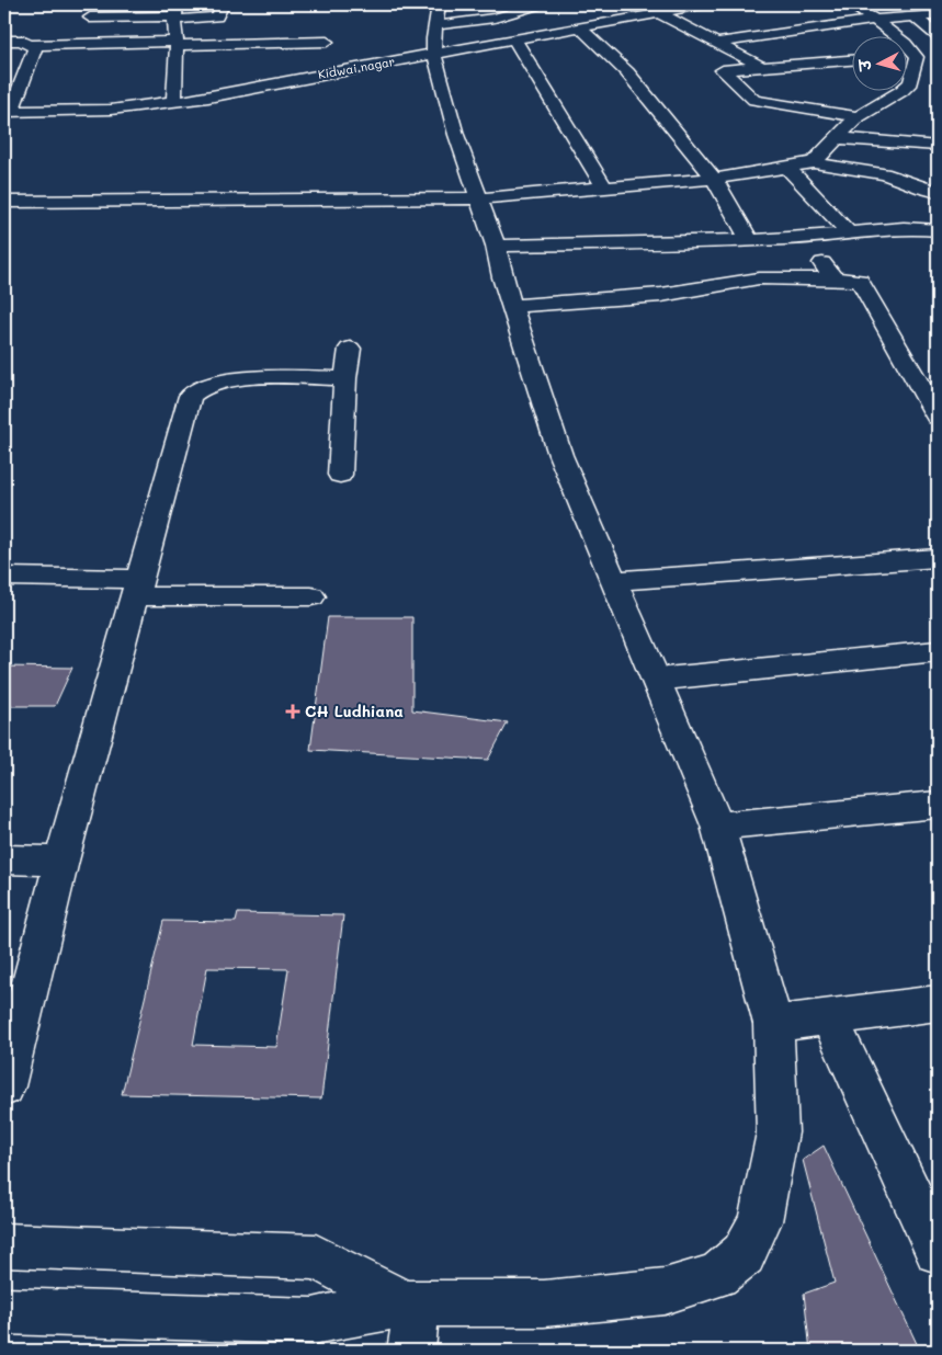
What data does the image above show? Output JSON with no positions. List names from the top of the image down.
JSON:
{
  "streets": {
    "street": ["Kidwai nagar"]
  },
  "places": {
    "health": ["CH Ludhiana"]
  },
  "north": "left"
}
